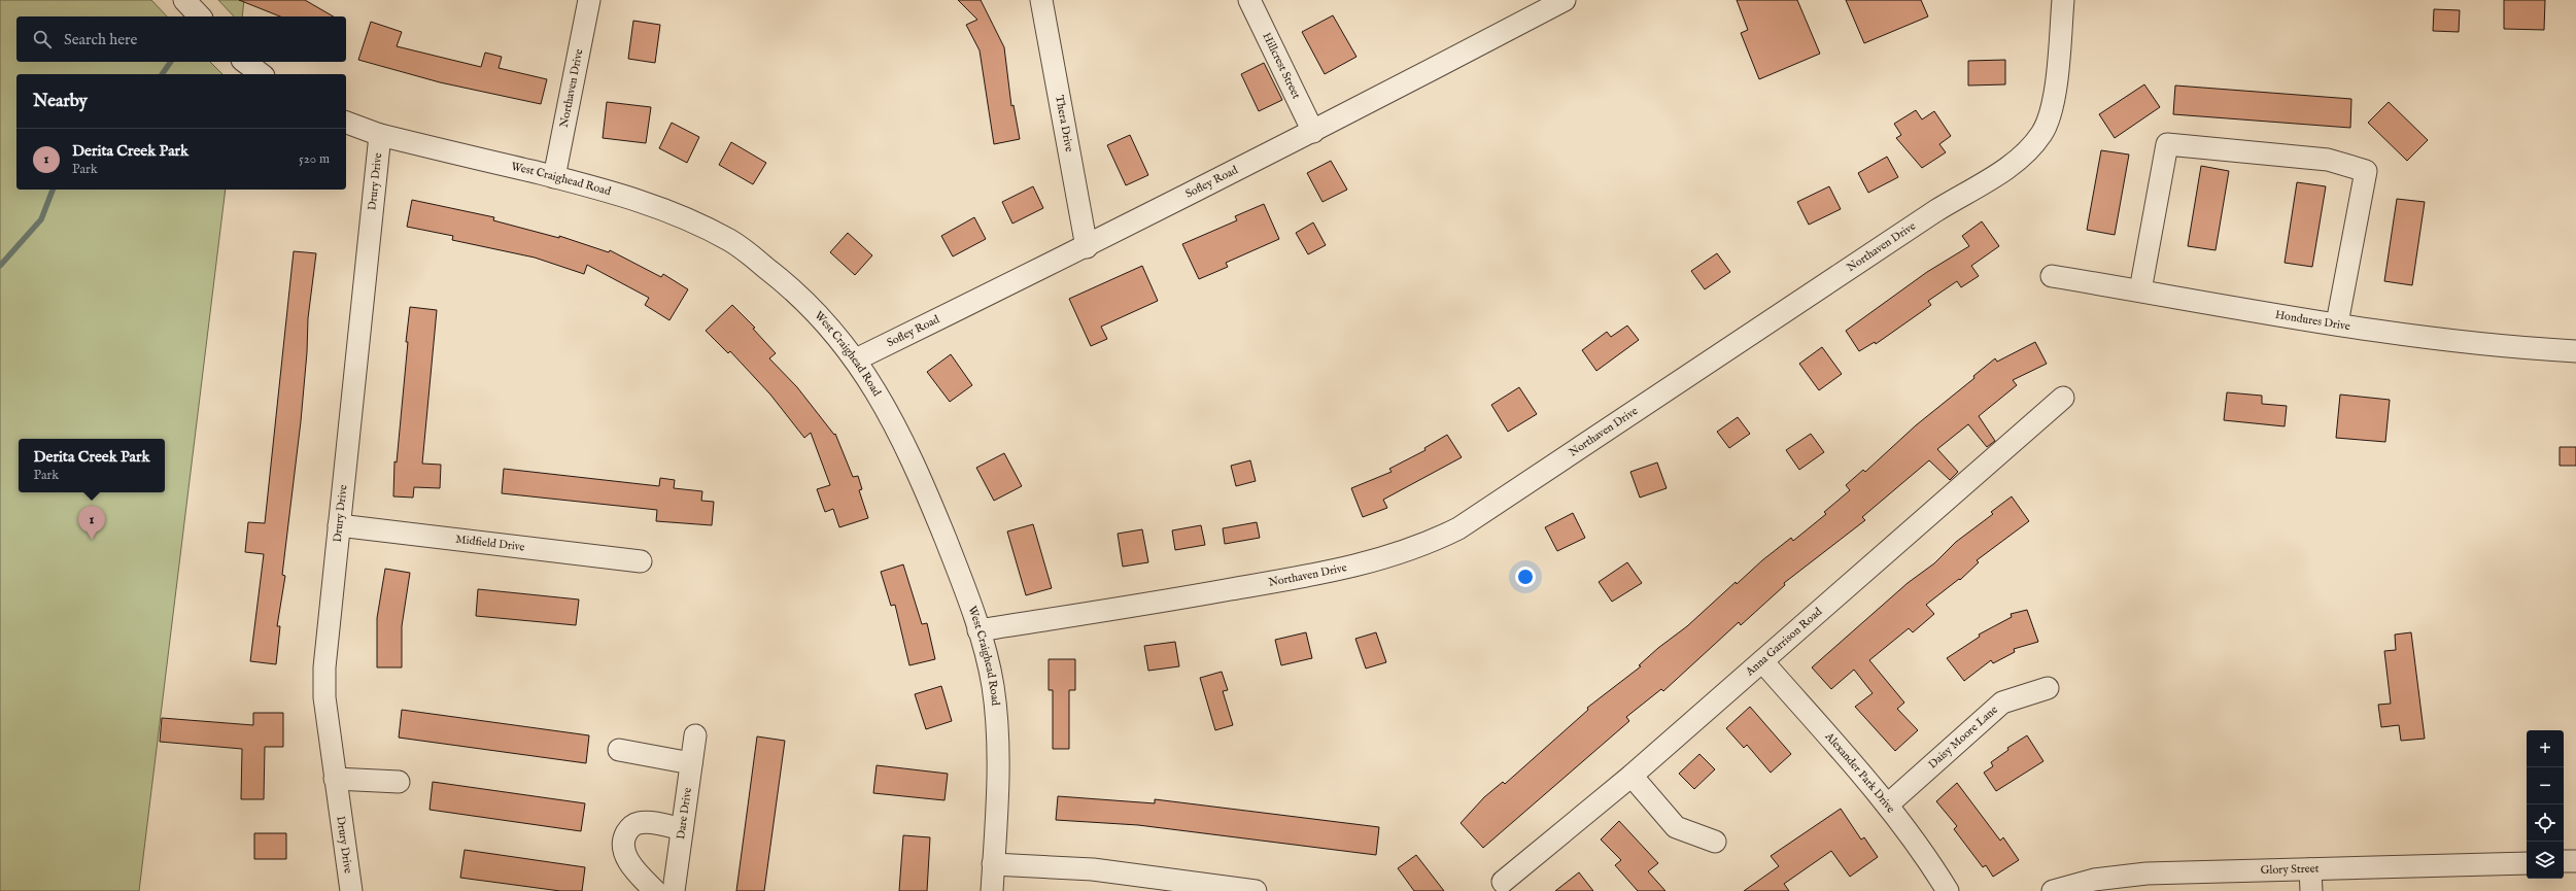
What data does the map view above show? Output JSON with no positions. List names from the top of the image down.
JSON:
{
  "streets": {
    "street": [
      "Hillcrest Street",
      "Northaven Drive",
      "Thera Drive",
      "West Craighead Road",
      "Drury Drive",
      "Sofley Road",
      "Hondures Drive",
      "Midfield Drive",
      "Anna Garrison Road",
      "Daisy Moore Lane",
      "Alexander Park Drive",
      "Dare Drive",
      "Glory Street"
    ]
  },
  "crossings": [
    ["Hillcrest Street", "Sofley Road"],
    ["Northaven Drive", "West Craighead Road"],
    ["Thera Drive", "Sofley Road"],
    ["West Craighead Road", "Drury Drive"],
    ["West Craighead Road", "Sofley Road"],
    ["Drury Drive", "Midfield Drive"],
    ["Anna Garrison Road", "Alexander Park Drive"],
    ["Daisy Moore Lane", "Alexander Park Drive"]
  ],
  "page": {
    "search": "Search here",
    "heading": "Nearby",
    "list": [
      {
        "mark": "1",
        "name": "Derita Creek Park",
        "note": "Park",
        "value": "520 m"
      }
    ],
    "popup": ["Derita Creek Park", "Park"],
    "pins": "1",
    "map_buttons": ["+", "−"]
  }
}
